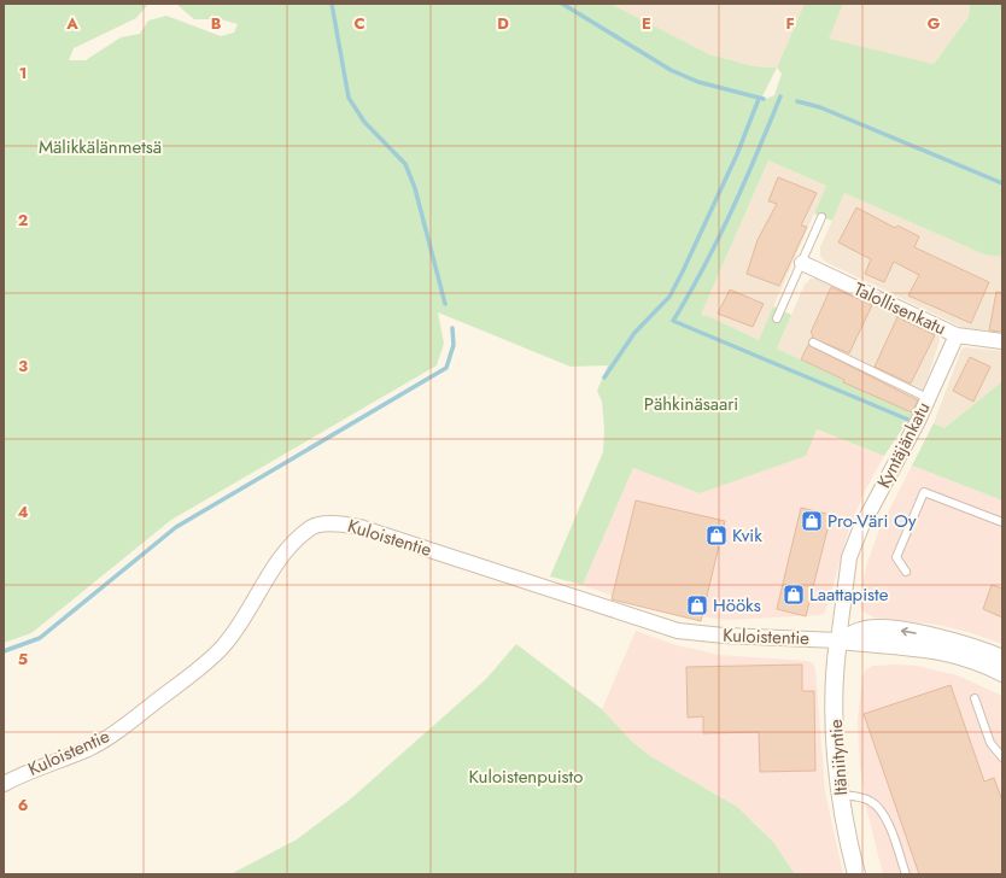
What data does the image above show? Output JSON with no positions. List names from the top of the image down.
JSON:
{
  "streets": {
    "street": [
      "Talollisenkatu",
      "Kyntäjänkatu",
      "Kuloistentie",
      "Itäniityntie"
    ]
  },
  "crossings": [
    ["Talollisenkatu", "Kyntäjänkatu"],
    ["Kyntäjänkatu", "Kuloistentie"],
    ["Kyntäjänkatu", "Itäniityntie"],
    ["Kuloistentie", "Itäniityntie"]
  ],
  "parks": ["Mälikkälänmetsä", "Pähkinäsaari", "Kuloistenpuisto"],
  "places": {
    "shop": [
      "Pro-Väri Oy",
      "Kvik",
      "Laattapiste",
      "Hööks"
    ]
  },
  "grid": {
    "columns": [
      "A",
      "B",
      "C",
      "D",
      "E",
      "F",
      "G"
    ],
    "rows": [
      "1",
      "2",
      "3",
      "4",
      "5",
      "6"
    ]
  }
}
